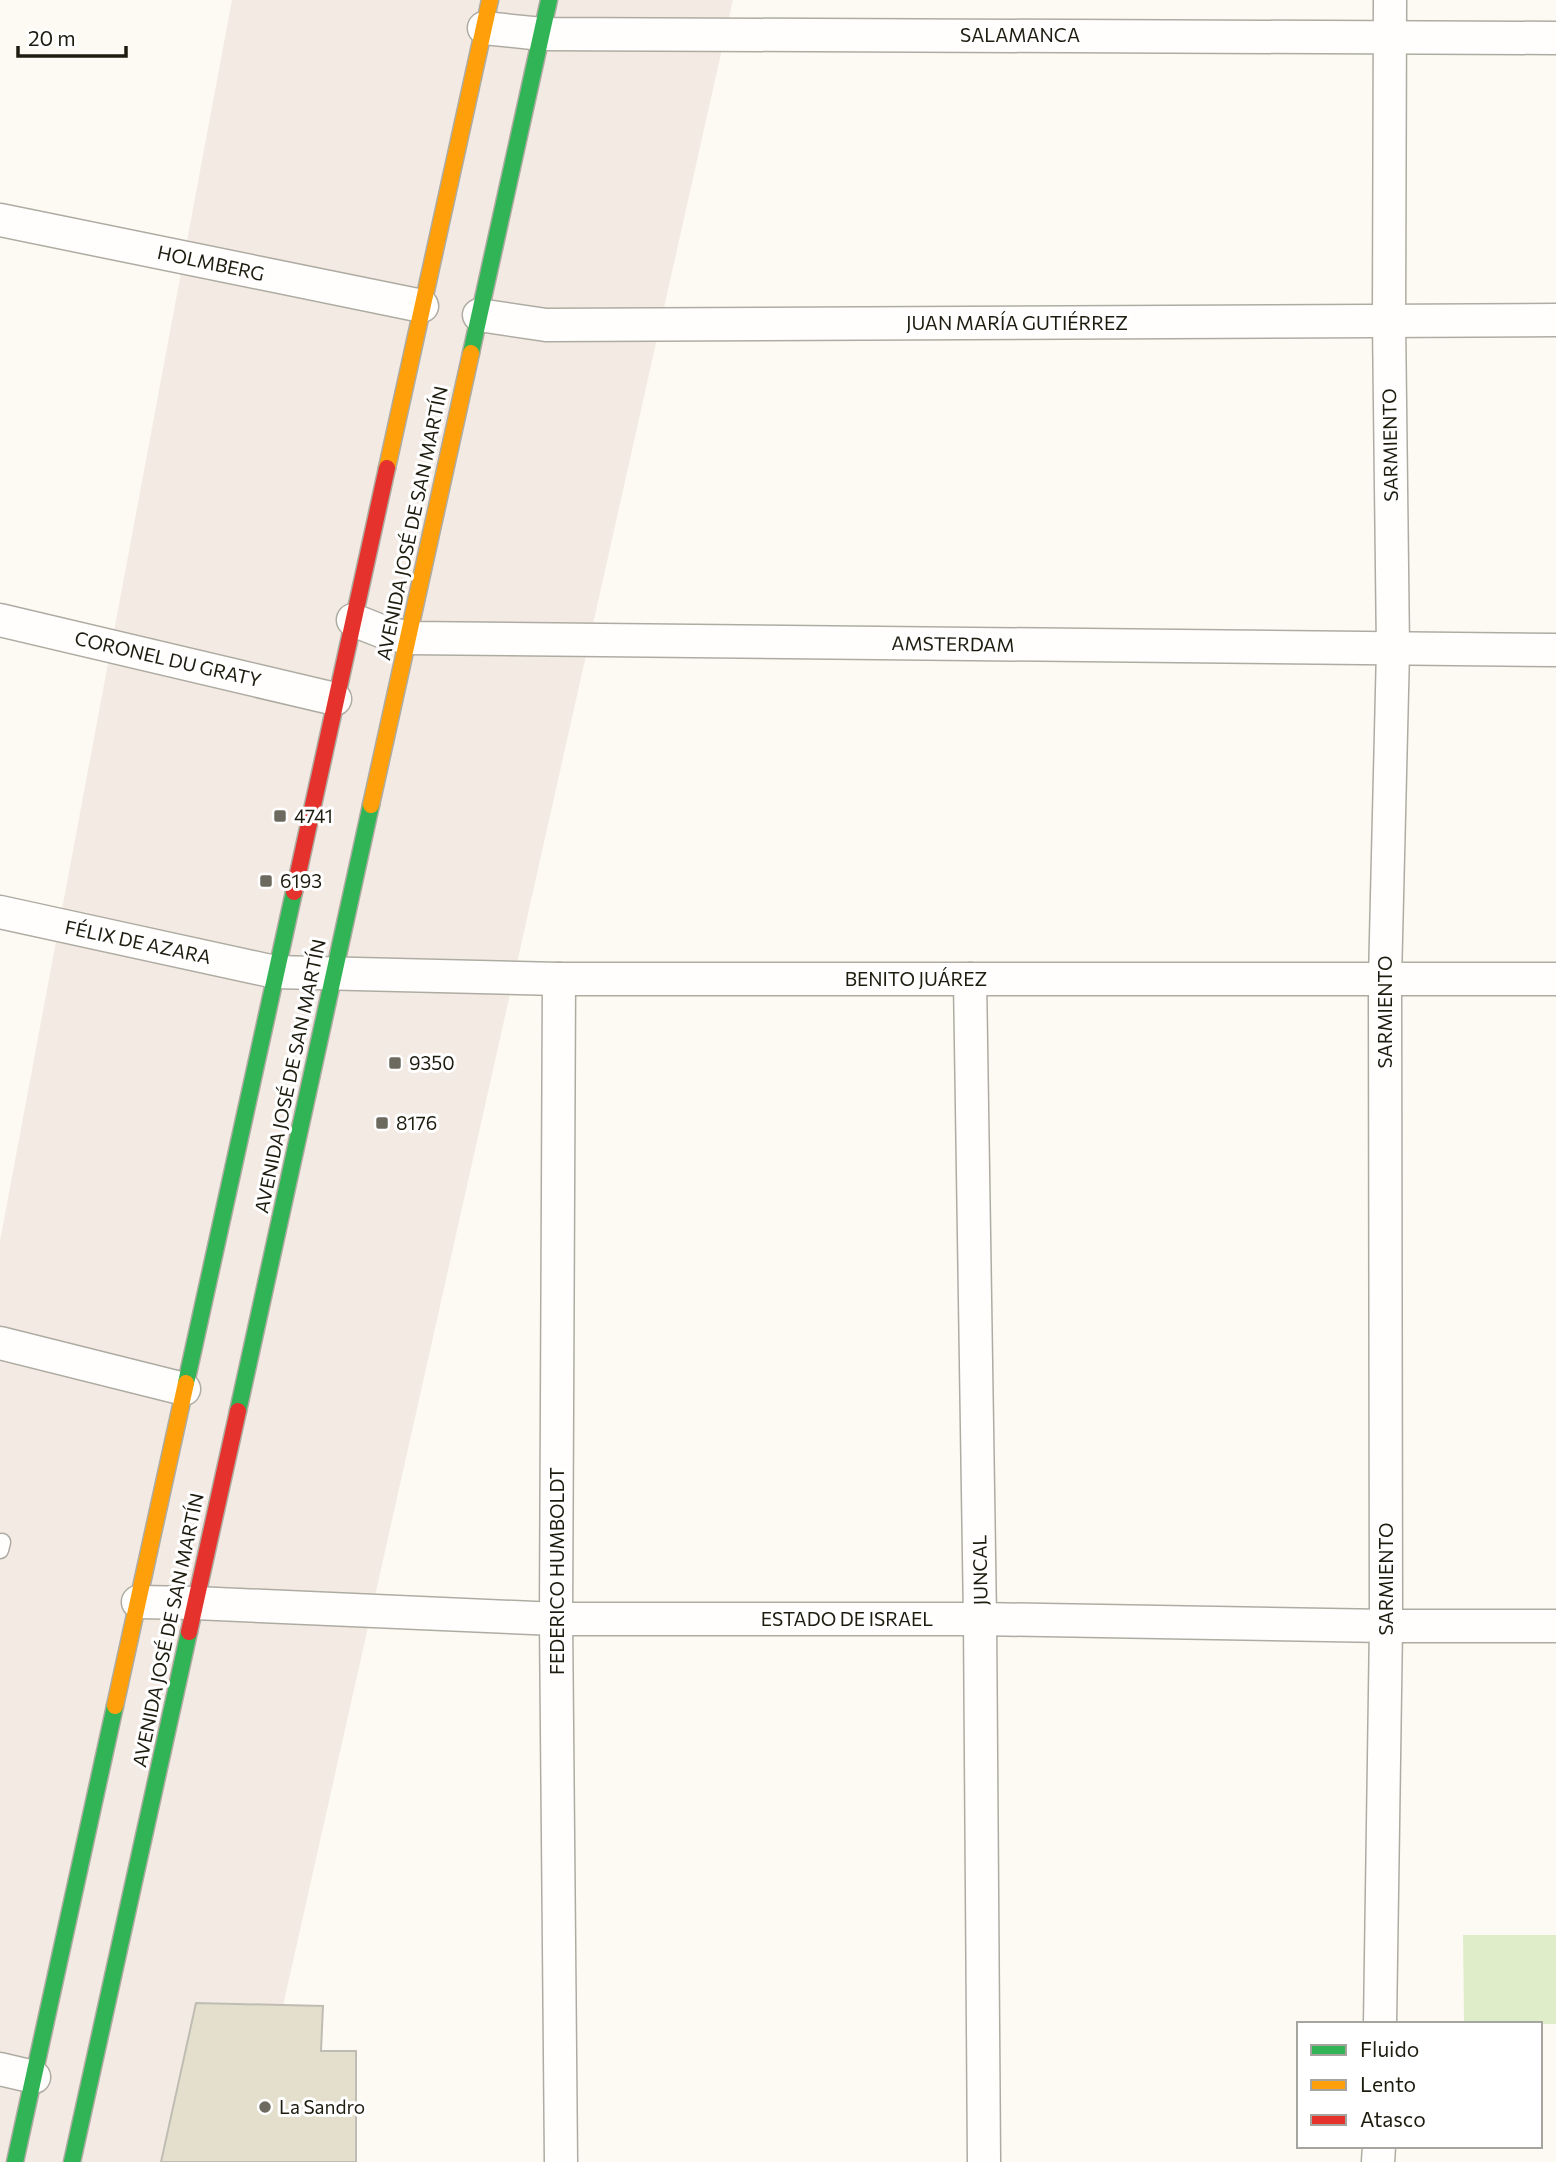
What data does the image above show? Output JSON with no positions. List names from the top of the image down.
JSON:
{
  "streets": {
    "main road": ["AVENIDA JOSÉ DE SAN MARTÍN"],
    "street": [
      "SALAMANCA",
      "HOLMBERG",
      "JUAN MARÍA GUTIÉRREZ",
      "SARMIENTO",
      "AMSTERDAM",
      "CORONEL DU GRATY",
      "FÉLIX DE AZARA",
      "BENITO JUÁREZ",
      "JUNCAL",
      "FEDERICO HUMBOLDT",
      "ESTADO DE ISRAEL"
    ]
  },
  "crossings": [
    ["SALAMANCA", "SARMIENTO"],
    ["SALAMANCA", "AVENIDA JOSÉ DE SAN MARTÍN"],
    ["HOLMBERG", "AVENIDA JOSÉ DE SAN MARTÍN"],
    ["JUAN MARÍA GUTIÉRREZ", "SARMIENTO"],
    ["JUAN MARÍA GUTIÉRREZ", "AVENIDA JOSÉ DE SAN MARTÍN"],
    ["SARMIENTO", "AMSTERDAM"],
    ["SARMIENTO", "BENITO JUÁREZ"],
    ["SARMIENTO", "ESTADO DE ISRAEL"],
    ["AVENIDA JOSÉ DE SAN MARTÍN", "AMSTERDAM"],
    ["AVENIDA JOSÉ DE SAN MARTÍN", "CORONEL DU GRATY"],
    ["AVENIDA JOSÉ DE SAN MARTÍN", "FÉLIX DE AZARA"],
    ["AVENIDA JOSÉ DE SAN MARTÍN", "BENITO JUÁREZ"],
    ["AVENIDA JOSÉ DE SAN MARTÍN", "ESTADO DE ISRAEL"],
    ["FÉLIX DE AZARA", "BENITO JUÁREZ"],
    ["BENITO JUÁREZ", "JUNCAL"],
    ["BENITO JUÁREZ", "FEDERICO HUMBOLDT"],
    ["JUNCAL", "ESTADO DE ISRAEL"],
    ["FEDERICO HUMBOLDT", "ESTADO DE ISRAEL"]
  ],
  "places": {
    "transit": [
      "4741",
      "6193",
      "9350",
      "8176"
    ],
    "other": ["La Sandro"]
  },
  "legend": ["Fluido", "Lento", "Atasco"],
  "scale_bar": "20 m"
}
